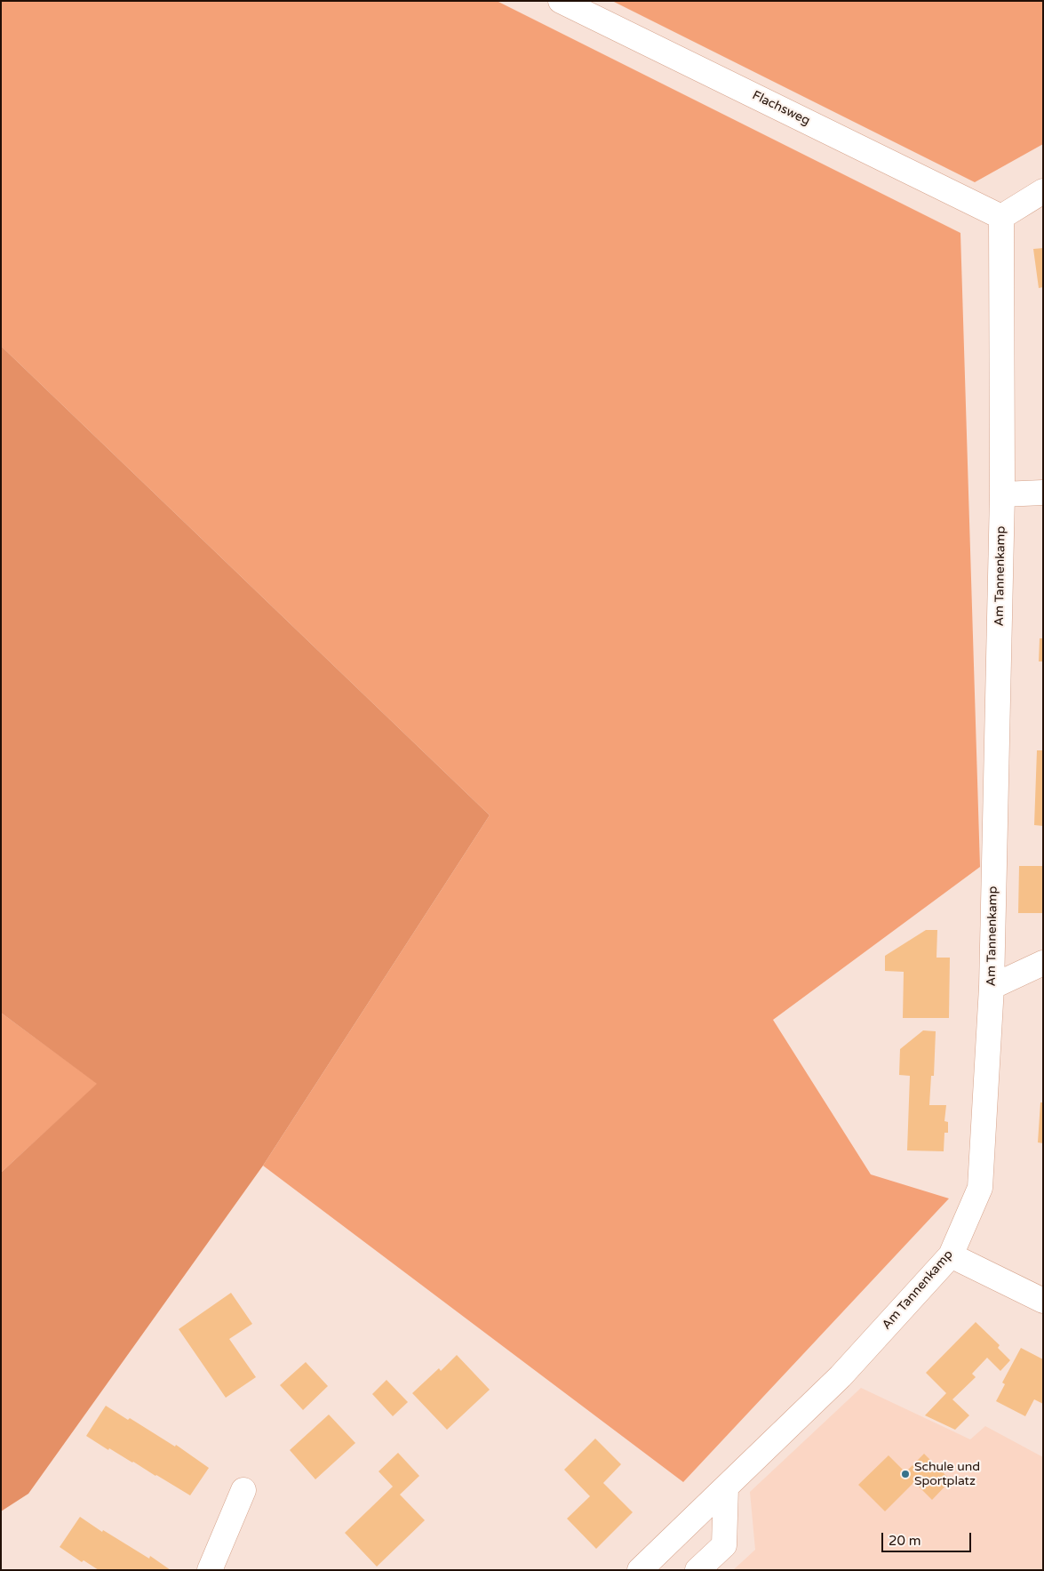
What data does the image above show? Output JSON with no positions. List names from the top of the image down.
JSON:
{
  "streets": {
    "street": ["Flachsweg", "Am Tannenkamp"]
  },
  "crossings": [
    ["Flachsweg", "Am Tannenkamp"]
  ],
  "places": ["Schule und Sportplatz"],
  "scale_bar": "20 m"
}
